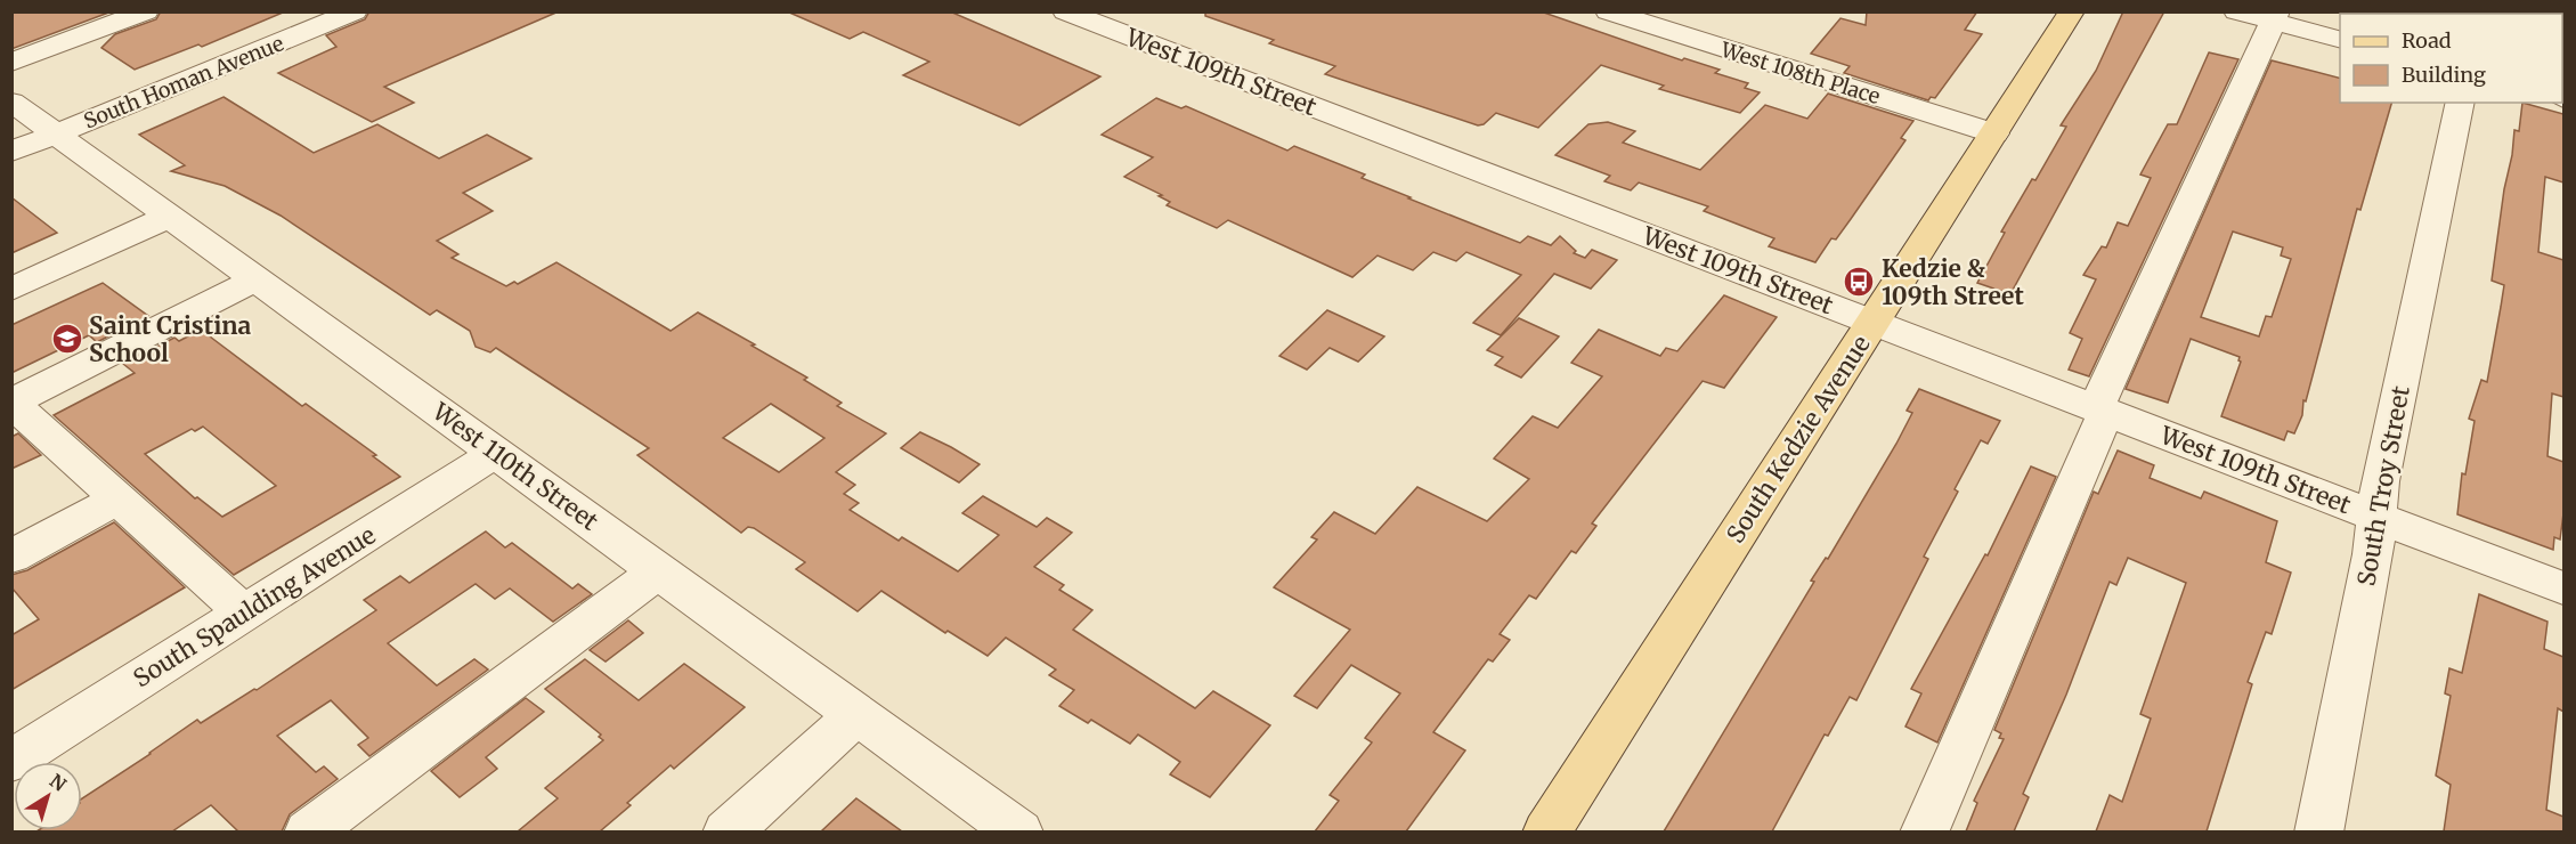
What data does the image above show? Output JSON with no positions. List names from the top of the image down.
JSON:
{
  "streets": {
    "main road": ["South Kedzie Avenue"],
    "street": [
      "West 109th Street",
      "West 108th Place",
      "South Homan Avenue",
      "West 110th Street",
      "South Troy Street",
      "South Spaulding Avenue"
    ]
  },
  "crossings": [
    ["West 109th Street", "South Kedzie Avenue"],
    ["West 109th Street", "South Troy Street"],
    ["West 108th Place", "South Kedzie Avenue"],
    ["South Homan Avenue", "West 110th Street"],
    ["West 110th Street", "South Spaulding Avenue"]
  ],
  "places": {
    "bus stop": ["Kedzie & 109th Street"],
    "school or university": ["Saint Cristina School"]
  },
  "legend": ["Road", "Building"],
  "north": "top right"
}
